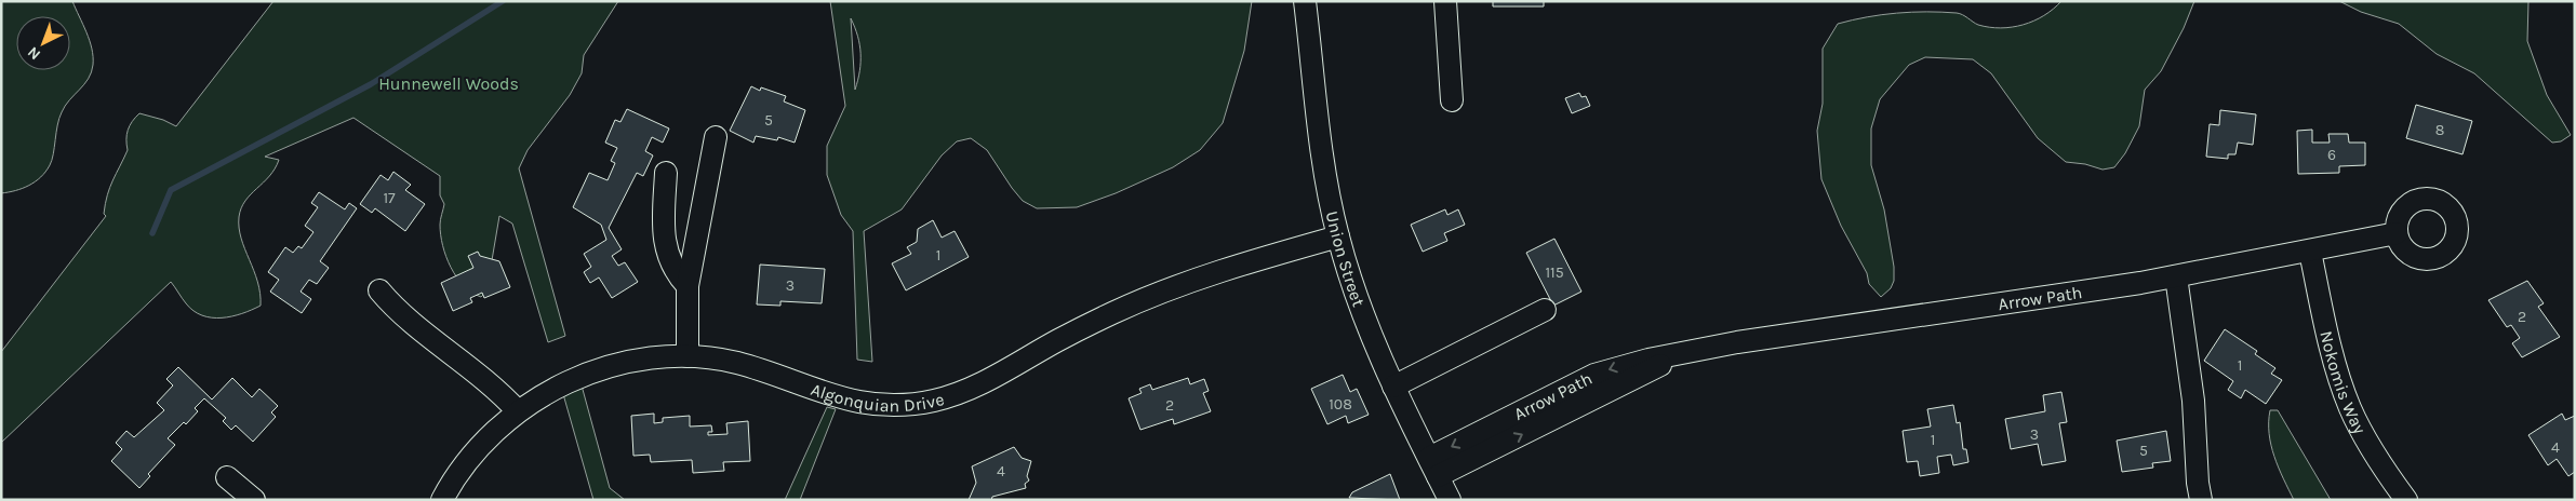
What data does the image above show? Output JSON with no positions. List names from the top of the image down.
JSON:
{
  "streets": {
    "street": [
      "Union Street",
      "Arrow Path",
      "Nokomis Way",
      "Algonquian Drive"
    ]
  },
  "crossings": [
    ["Union Street", "Arrow Path"],
    ["Union Street", "Algonquian Drive"],
    ["Arrow Path", "Nokomis Way"]
  ],
  "parks": ["Hunnewell Woods"],
  "house_numbers": [
    "5",
    "8",
    "6",
    "17",
    "1",
    "115",
    "3",
    "2",
    "1",
    "108",
    "2",
    "3",
    "1",
    "4",
    "5",
    "4"
  ],
  "north": "bottom left"
}
